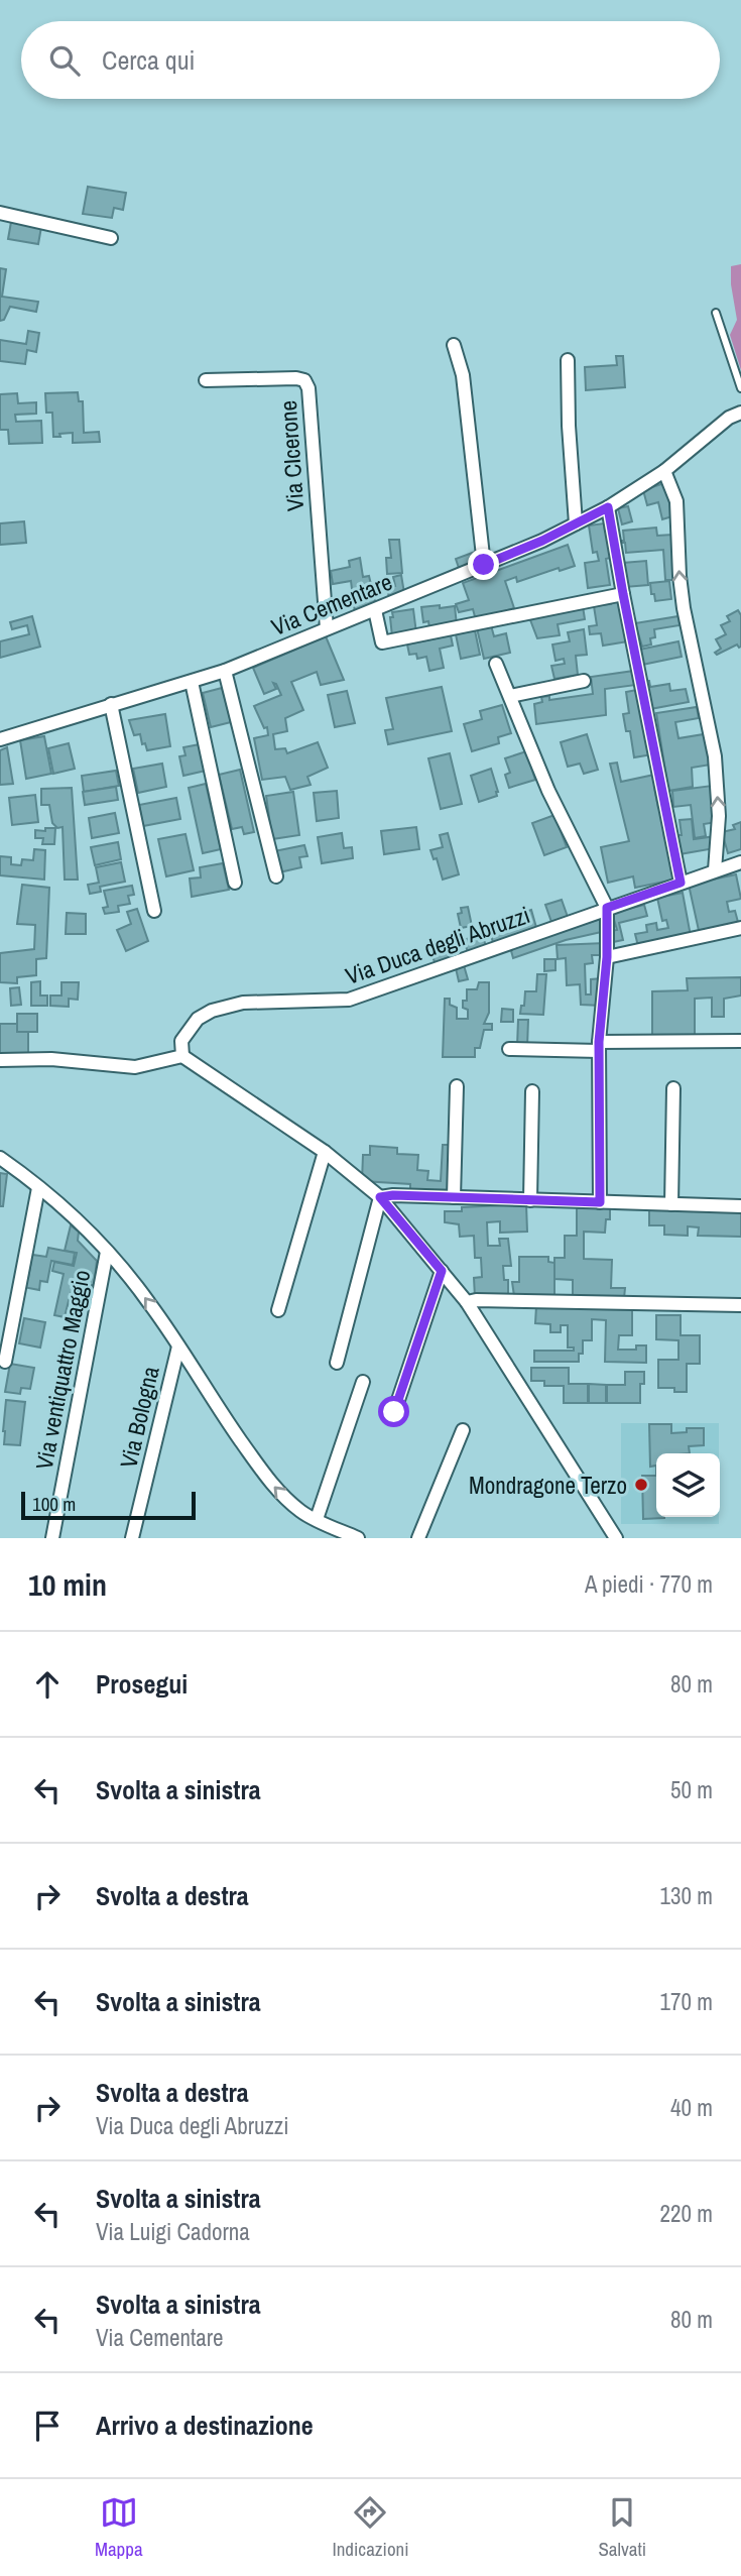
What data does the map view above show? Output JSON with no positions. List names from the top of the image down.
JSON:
{
  "streets": {
    "street": [
      "Via CIcerone",
      "Via Cementare",
      "Via Duca degli Abruzzi",
      "Via ventiquattro Maggio",
      "Via Bologna"
    ]
  },
  "crossings": [
    ["Via CIcerone", "Via Cementare"]
  ],
  "places": ["Mondragone Terzo"],
  "scale_bar": "100 m",
  "page": {
    "search": "Cerca qui",
    "scale": "100 m",
    "heading": ["10 min", "A piedi · 770 m"],
    "list": [
      ["Prosegui", "80 m"],
      ["Svolta a sinistra", "50 m"],
      ["Svolta a destra", "130 m"],
      ["Svolta a sinistra", "170 m"],
      ["Svolta a destra", "Via Duca degli Abruzzi", "40 m"],
      ["Svolta a sinistra", "Via Luigi Cadorna", "220 m"],
      ["Svolta a sinistra", "Via Cementare", "80 m"],
      "Arrivo a destinazione"
    ],
    "nav": ["Mappa", "Indicazioni", "Salvati"]
  }
}
